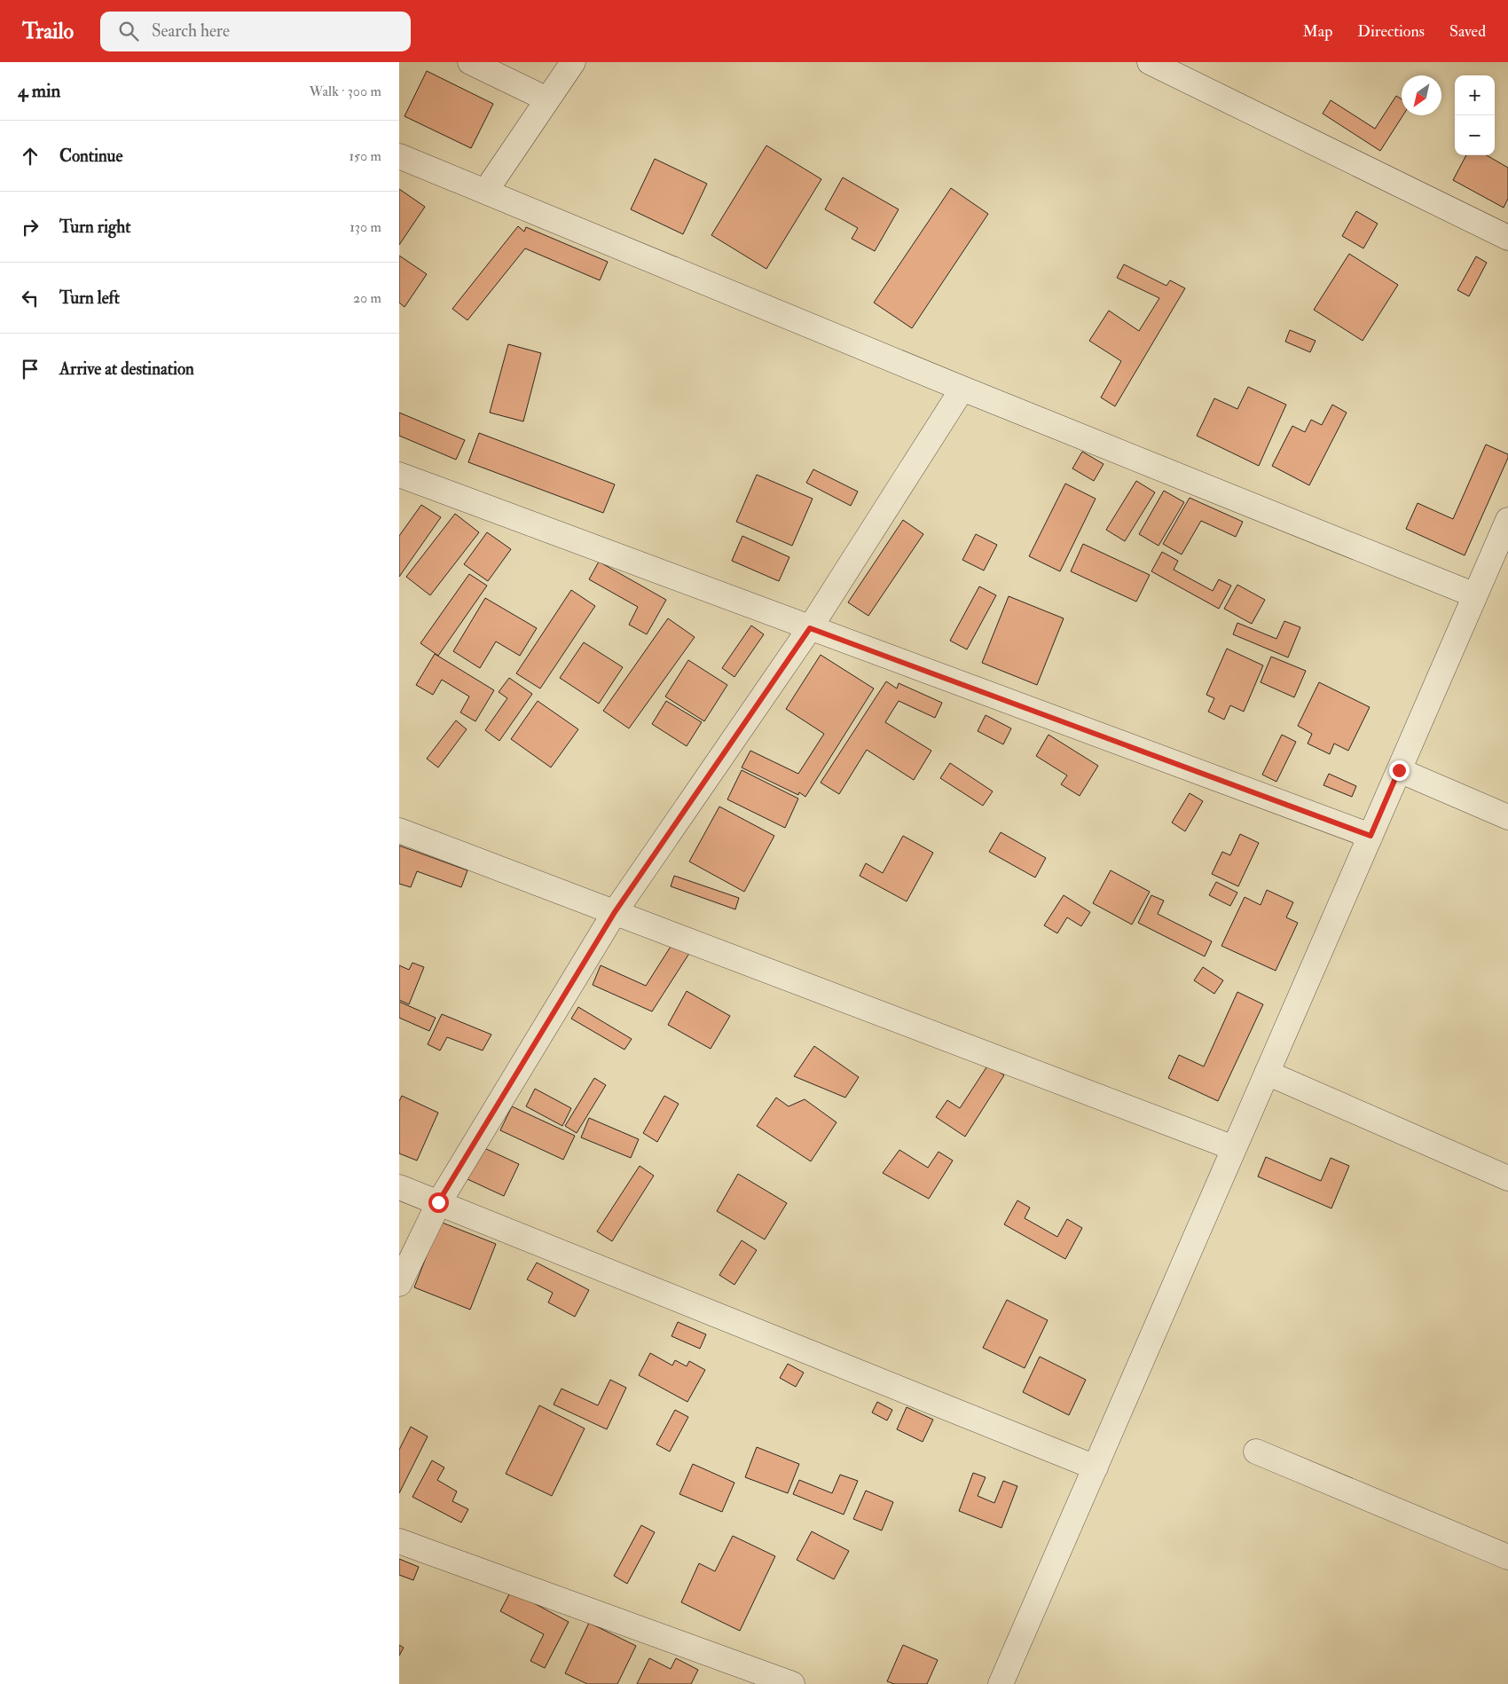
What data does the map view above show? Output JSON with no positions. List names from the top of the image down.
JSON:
{
  "north": "bottom left",
  "page": {
    "header": "Trailo",
    "search": "Search here",
    "nav": ["Map", "Directions", "Saved"],
    "heading": ["4 min", "Walk · 300 m"],
    "map_buttons": ["+", "−"],
    "list": [
      ["Continue", "150 m"],
      ["Turn right", "130 m"],
      ["Turn left", "20 m"],
      "Arrive at destination"
    ]
  }
}
